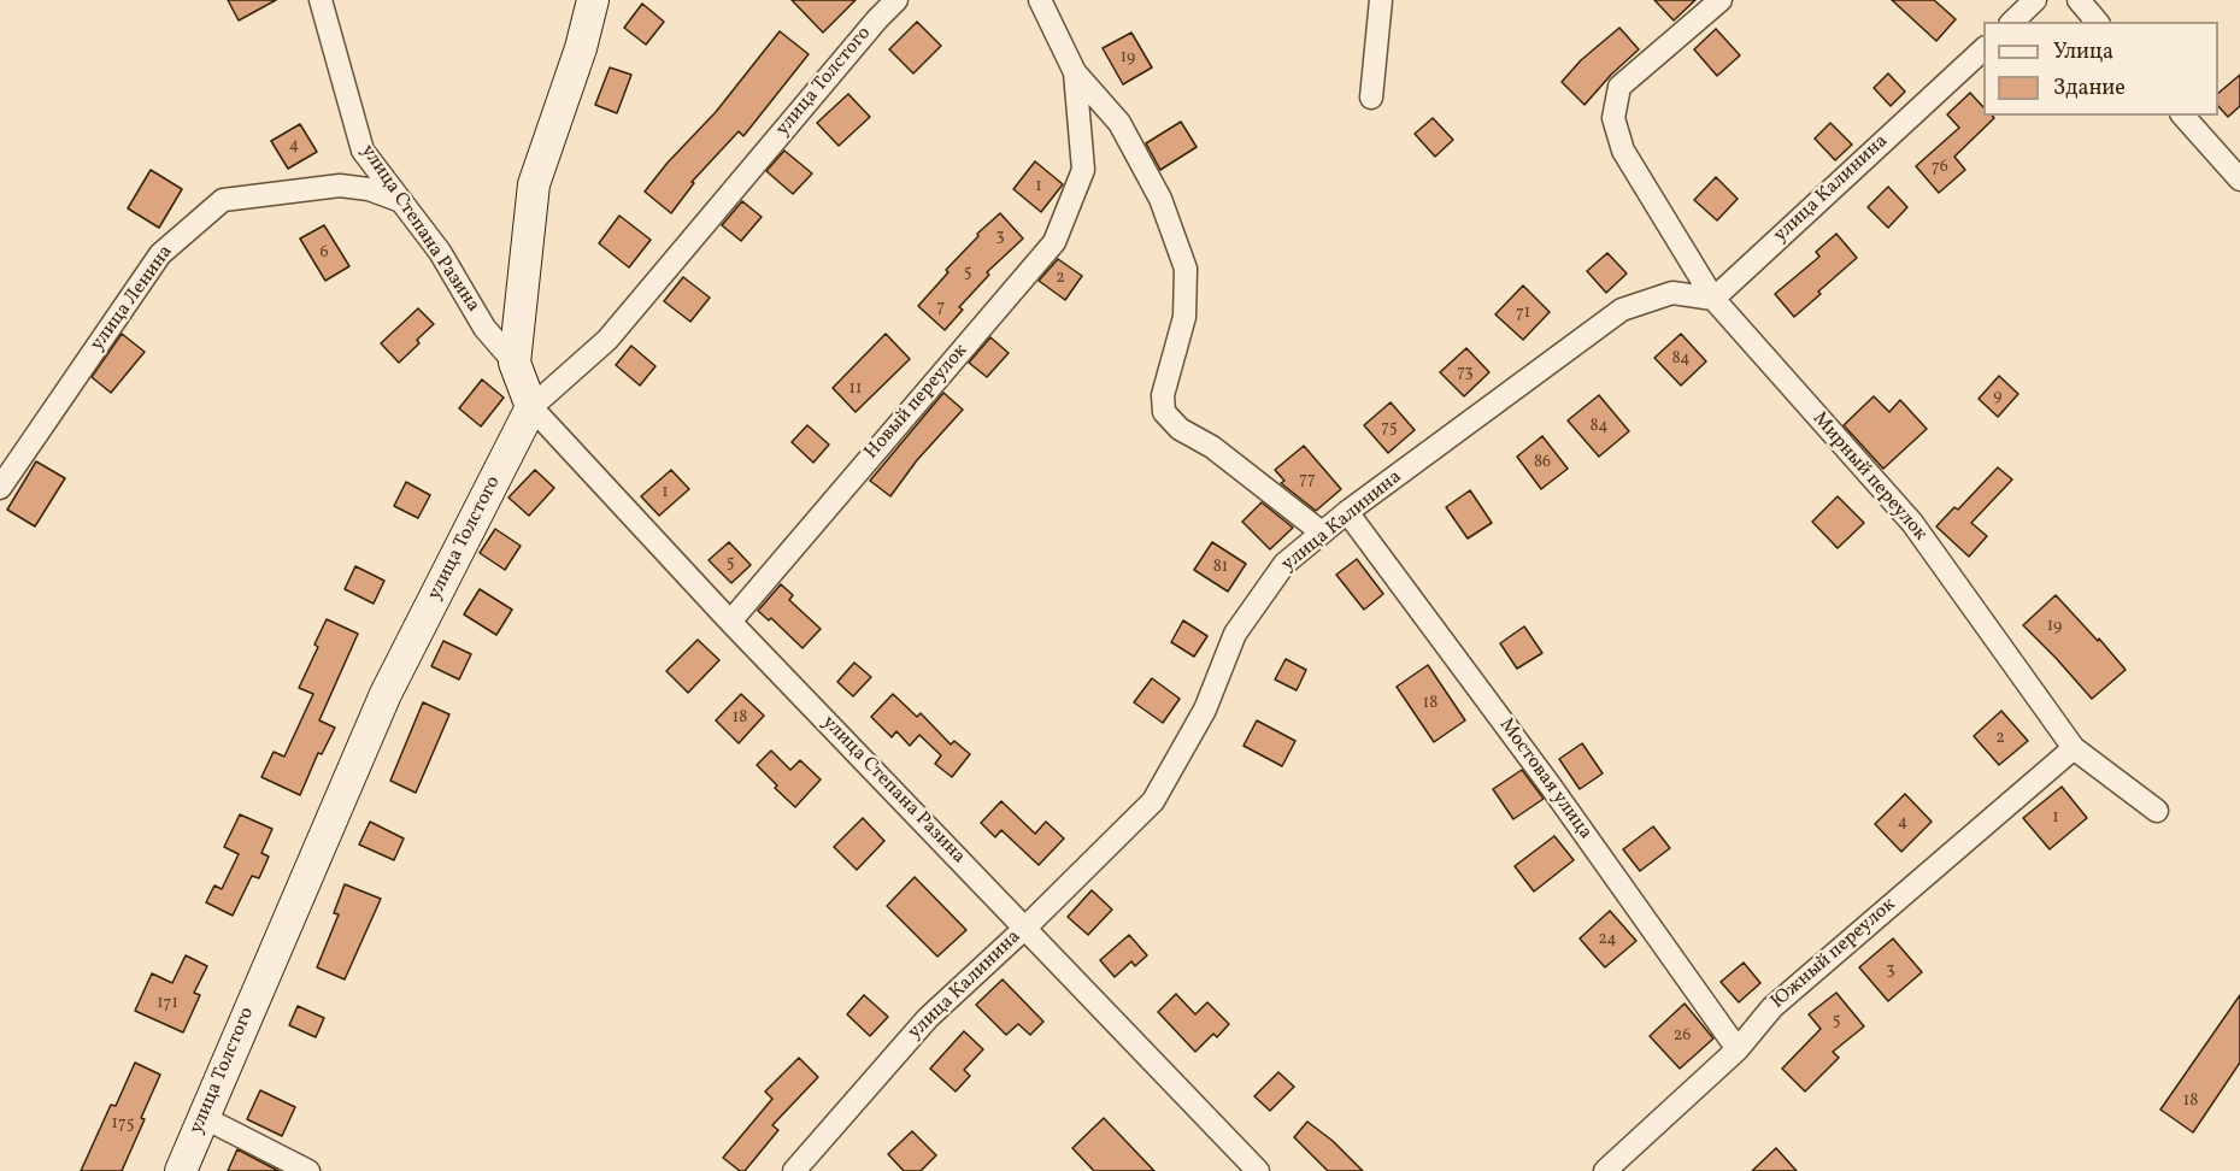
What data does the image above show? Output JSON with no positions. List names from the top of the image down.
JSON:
{
  "streets": {
    "main road": ["улица Толстого"],
    "street": [
      "улица Калинина",
      "улица Степана Разина",
      "улица Ленина",
      "Новый переулок",
      "Мирный переулок",
      "Мостовая улица",
      "Южный переулок"
    ]
  },
  "crossings": [
    ["улица Толстого", "улица Степана Разина"],
    ["улица Калинина", "улица Степана Разина"],
    ["улица Калинина", "Мирный переулок"],
    ["улица Калинина", "Мостовая улица"],
    ["улица Степана Разина", "улица Ленина"],
    ["улица Степана Разина", "Новый переулок"],
    ["Мирный переулок", "Южный переулок"],
    ["Мостовая улица", "Южный переулок"]
  ],
  "house_numbers": [
    "19",
    "4",
    "76",
    "1",
    "3",
    "6",
    "5",
    "2",
    "7",
    "71",
    "84",
    "73",
    "11",
    "9",
    "84",
    "75",
    "86",
    "77",
    "1",
    "5",
    "81",
    "19",
    "18",
    "18",
    "2",
    "1",
    "4",
    "24",
    "3",
    "171",
    "5",
    "26",
    "18",
    "175"
  ],
  "legend": ["Улица", "Здание"]
}
